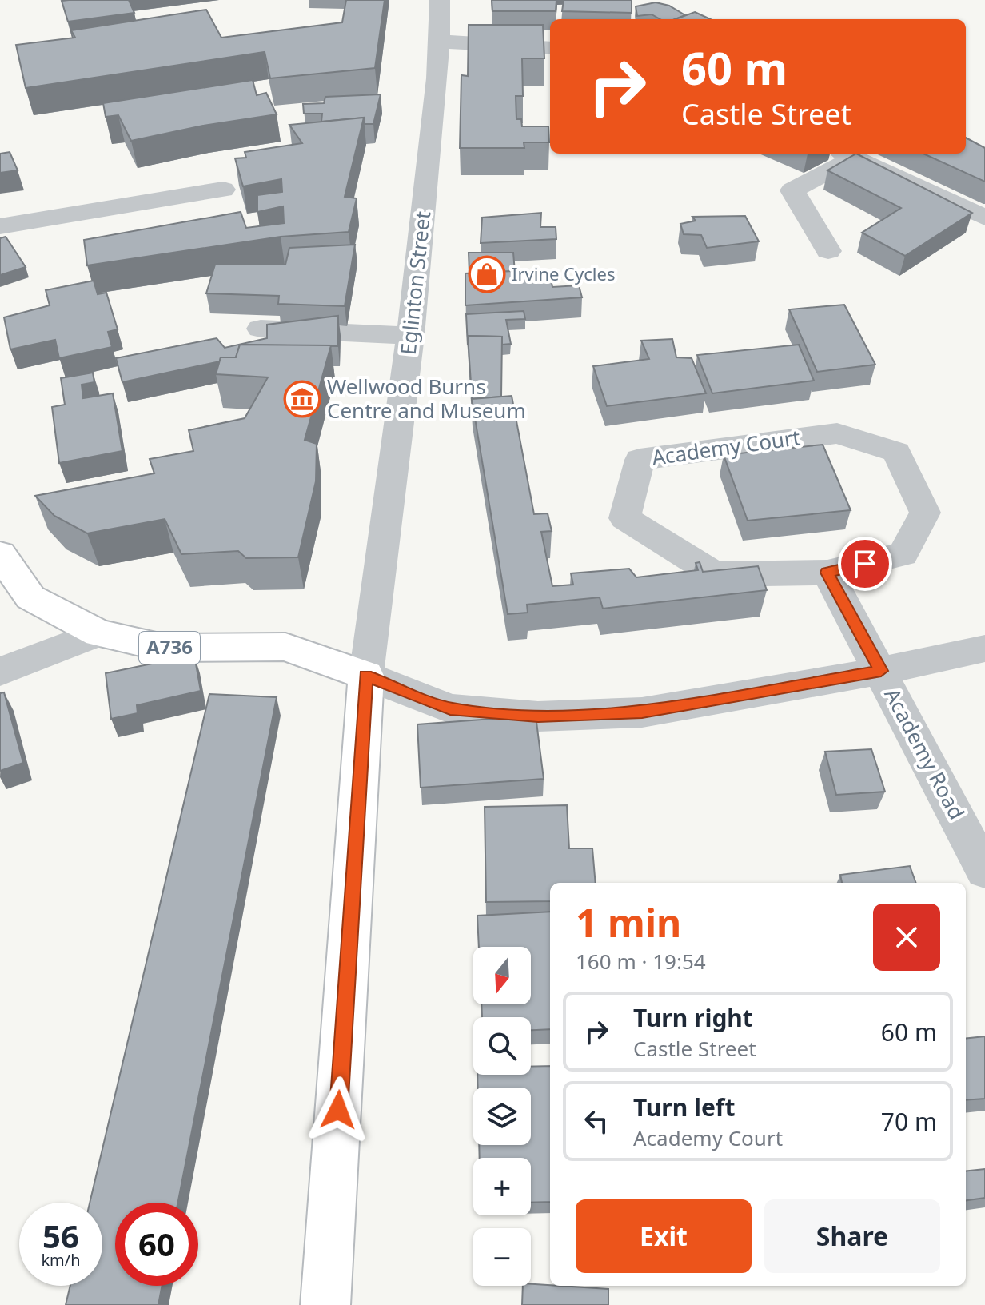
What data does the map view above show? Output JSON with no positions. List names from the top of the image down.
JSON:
{
  "streets": {
    "main road": ["A736"],
    "street": ["Eglinton Street", "Academy Court", "Academy Road"]
  },
  "crossings": [
    ["Eglinton Street", "A736"]
  ],
  "places": {
    "shop": ["Irvine Cycles"],
    "museum": ["Wellwood Burns Centre and Museum"]
  },
  "north": "bottom",
  "page": {
    "turn": ["60 m", "Castle Street"],
    "heading": ["1 min", "160 m · 19:54"],
    "map_buttons": ["+", "−"],
    "list": [
      {
        "name": "Turn right",
        "note": "Castle Street",
        "value": "60 m"
      },
      {
        "name": "Turn left",
        "note": "Academy Court",
        "value": "70 m"
      }
    ],
    "buttons": ["Exit", "Share"],
    "speed": "56 km/h",
    "limit": "60"
  }
}
